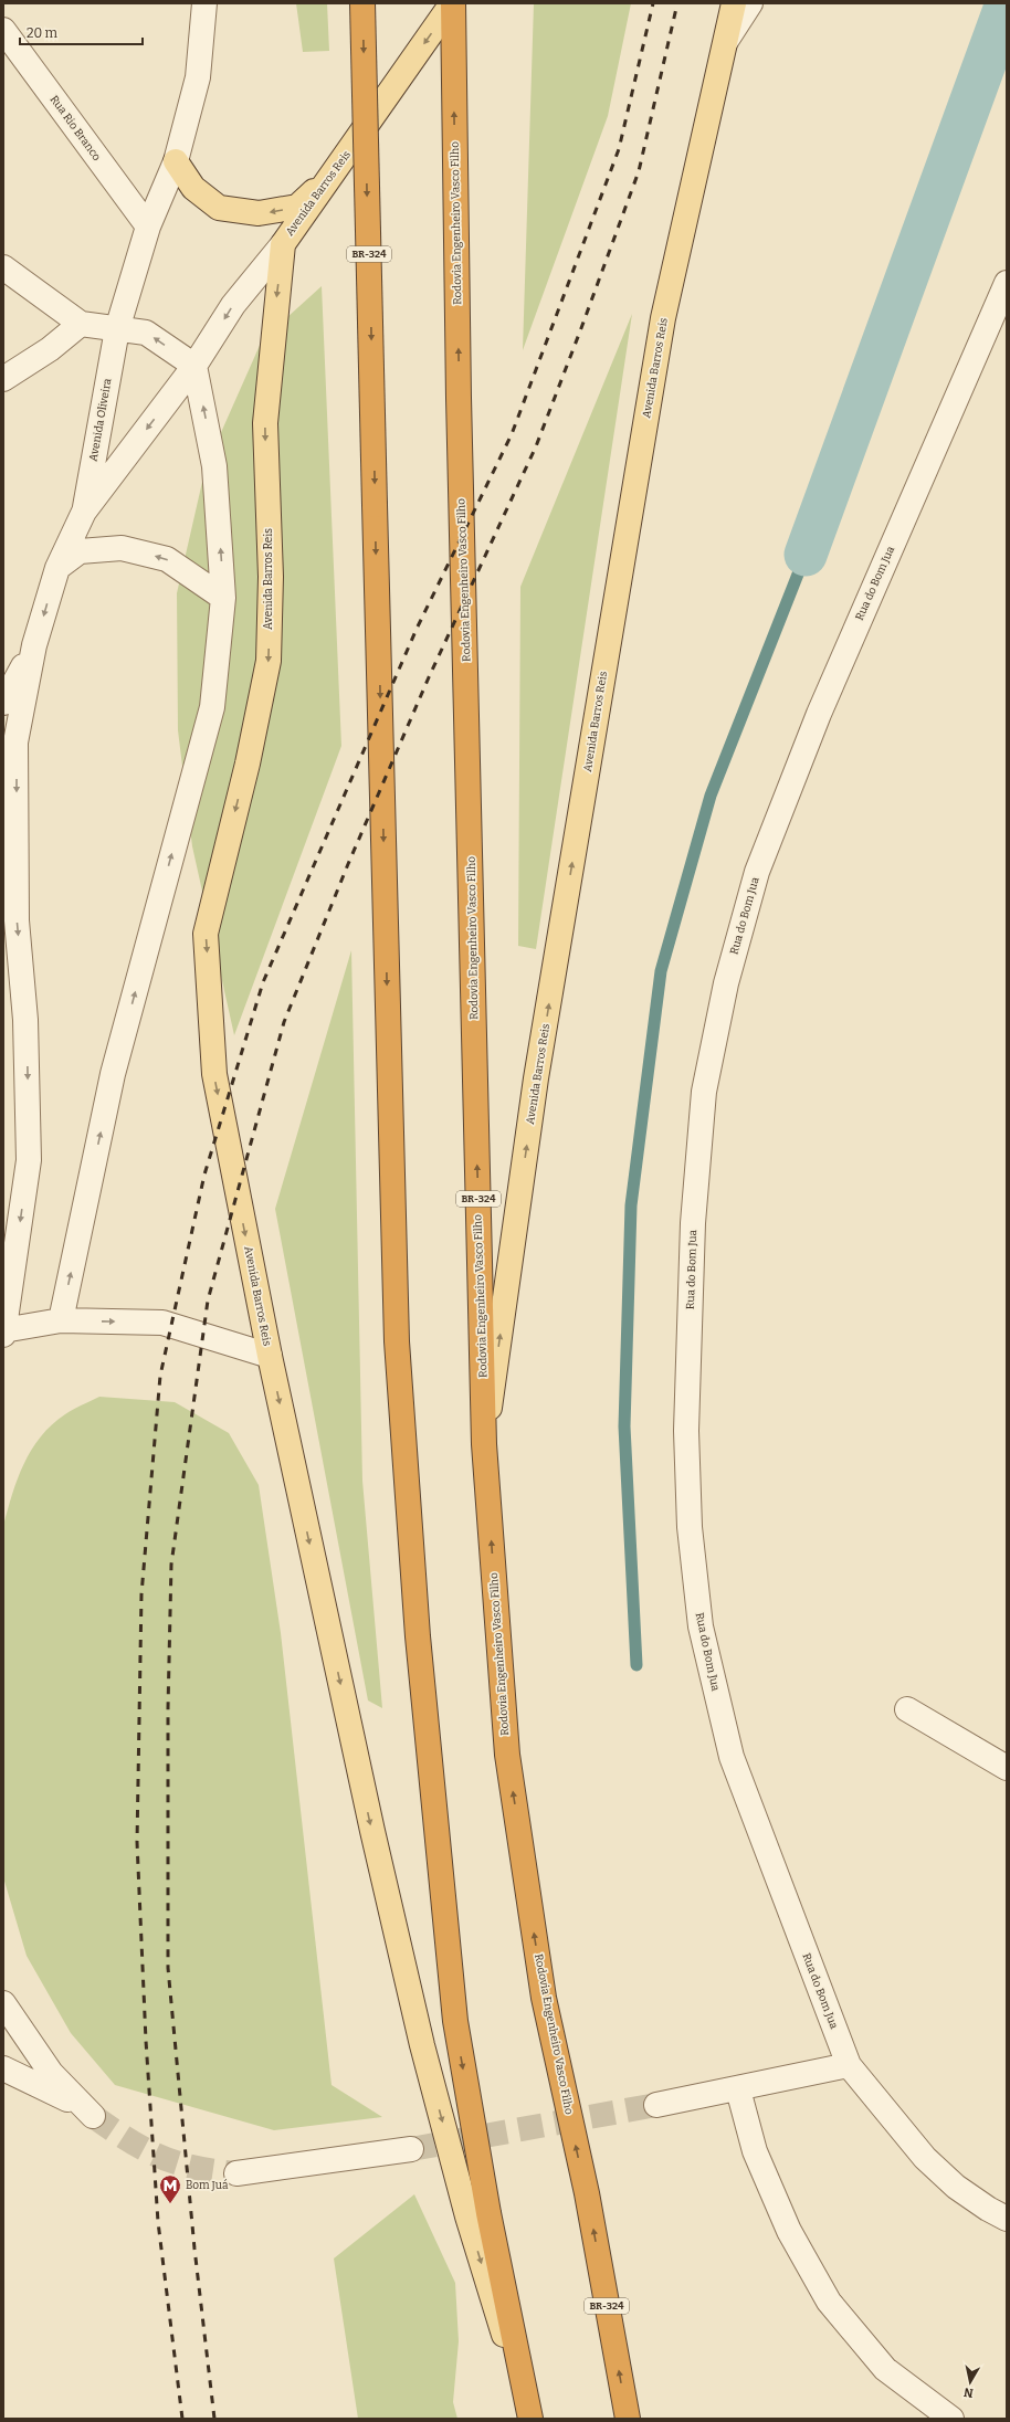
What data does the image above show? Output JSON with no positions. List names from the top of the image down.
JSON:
{
  "streets": {
    "highway": ["Rodovia Engenheiro Vasco Filho", "BR-324"],
    "main road": ["Avenida Barros Reis"],
    "street": ["Rua Rio Branco", "Avenida Oliveira", "Rua do Bom Jua"]
  },
  "crossings": [
    ["Rua Rio Branco", "Avenida Oliveira"],
    ["Avenida Barros Reis", "Rodovia Engenheiro Vasco Filho"],
    ["Avenida Barros Reis", "BR-324"]
  ],
  "places": {
    "metro station": ["Bom Juá"]
  },
  "scale_bar": "20 m",
  "north": "bottom"
}
